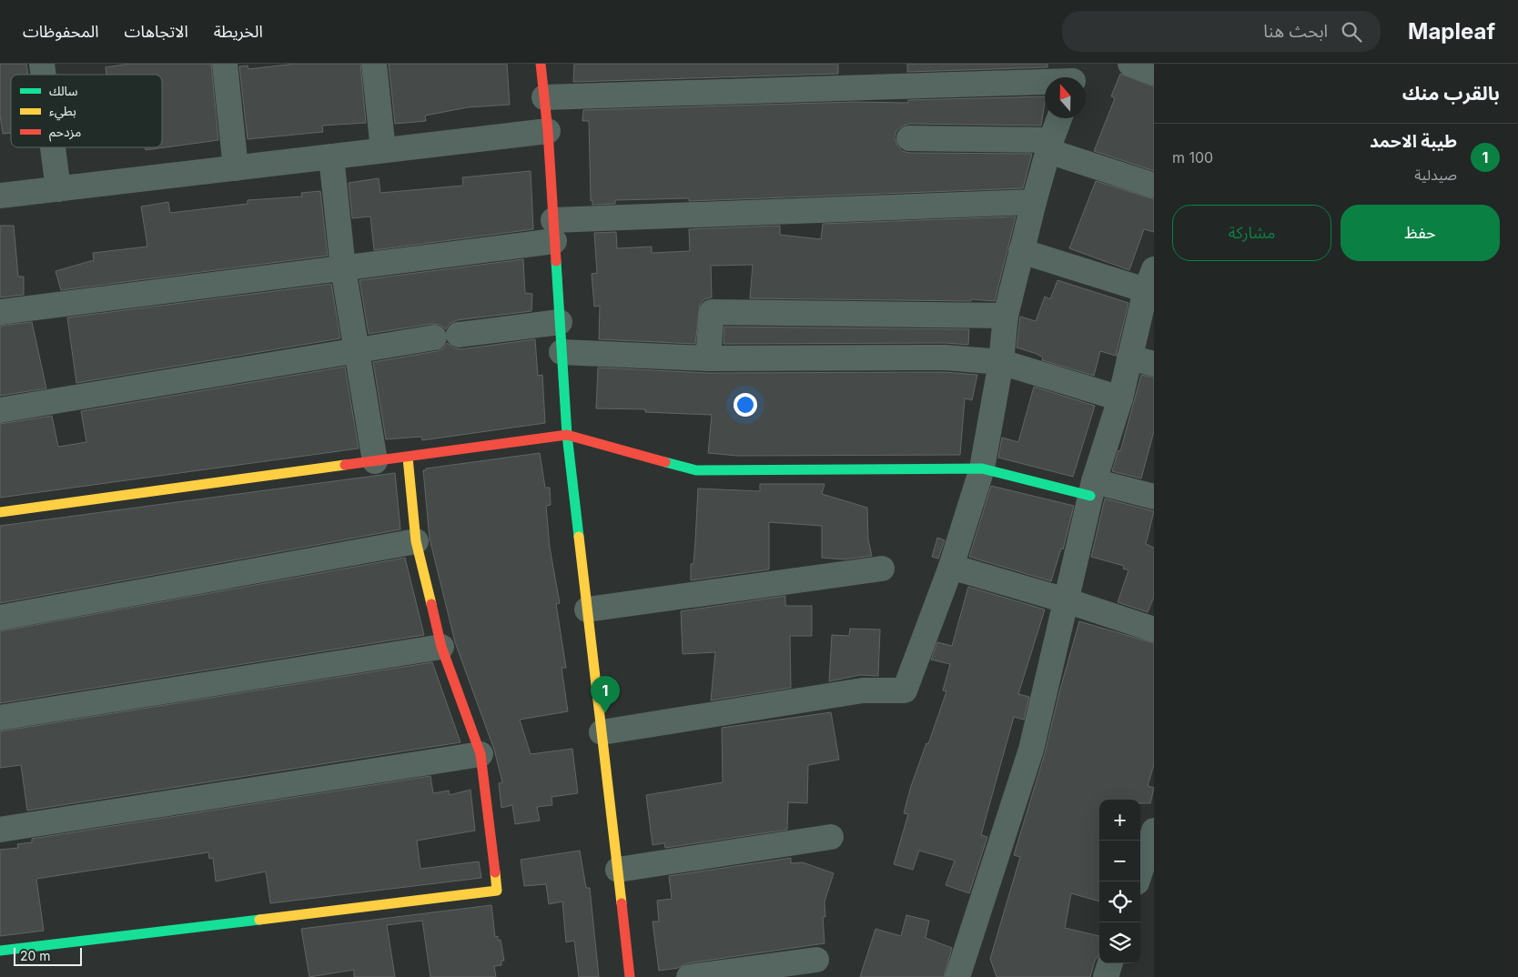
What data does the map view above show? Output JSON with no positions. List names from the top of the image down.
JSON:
{
  "legend": ["سالك", "بطيء", "مزدحم"],
  "scale_bar": "20 m",
  "north": "top",
  "page": {
    "header": "Mapleaf",
    "search": "ابحث هنا",
    "nav": ["الخريطة", "الاتجاهات", "المحفوظات"],
    "heading": "بالقرب منك",
    "list": [
      {
        "mark": "1",
        "name": "طيبة الاحمد",
        "note": "صيدلية",
        "value": "100 m"
      }
    ],
    "buttons": ["حفظ", "مشاركة"],
    "pins": "1",
    "map_buttons": ["+", "−"],
    "scale": "20 m"
  }
}
